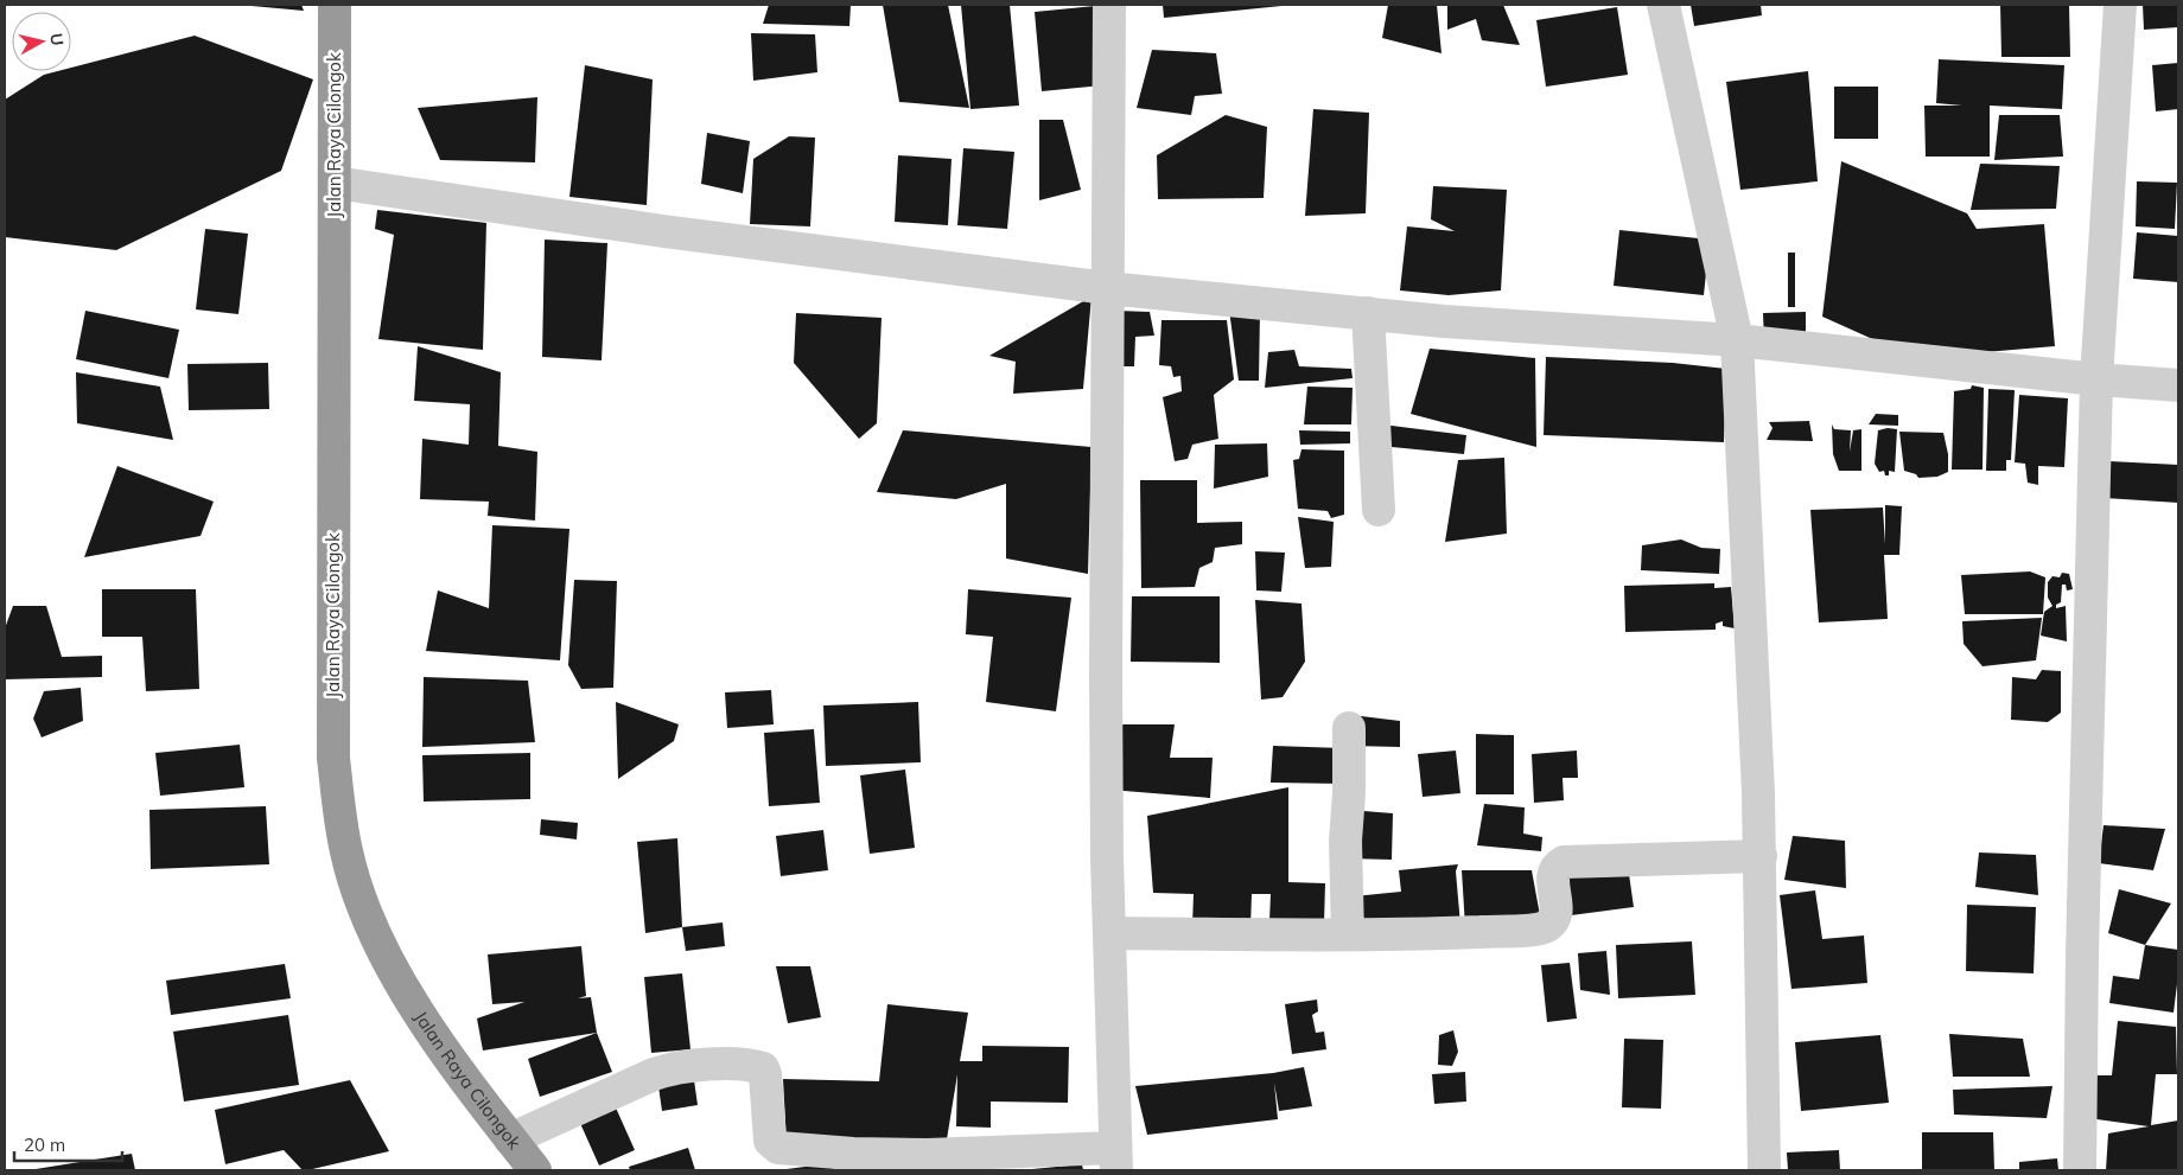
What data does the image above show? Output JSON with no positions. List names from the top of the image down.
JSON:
{
  "streets": {
    "highway": ["Jalan Raya Cilongok"]
  },
  "scale_bar": "20 m",
  "north": "right"
}
